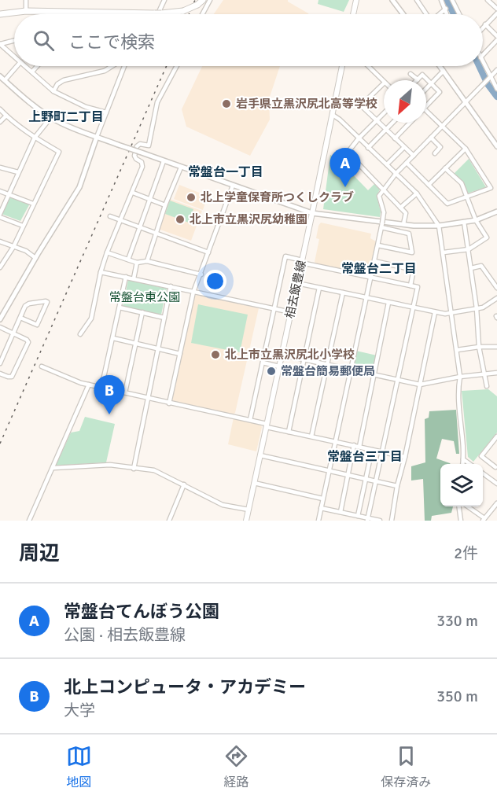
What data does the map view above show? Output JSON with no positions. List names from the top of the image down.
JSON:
{
  "streets": {
    "main road": ["相去飯豊線"]
  },
  "districts": [
    "上野町二丁目",
    "常盤台一丁目",
    "常盤台二丁目",
    "常盤台三丁目"
  ],
  "parks": ["常盤台東公園"],
  "places": [
    "岩手県立黒沢尻北高等学校",
    "北上学童保育所つくしクラブ",
    "北上市立黒沢尻幼稚園",
    "北上市立黒沢尻北小学校",
    "常盤台簡易郵便局"
  ],
  "north": "bottom left",
  "page": {
    "search": "ここで検索",
    "pins": ["A", "B"],
    "heading": ["周辺", "2件"],
    "list": [
      {
        "mark": "A",
        "name": "常盤台てんぼう公園",
        "note": "公園 · 相去飯豊線",
        "value": "330 m"
      },
      {
        "mark": "B",
        "name": "北上コンピュータ・アカデミー",
        "note": "大学",
        "value": "350 m"
      }
    ],
    "nav": ["地図", "経路", "保存済み"]
  }
}
